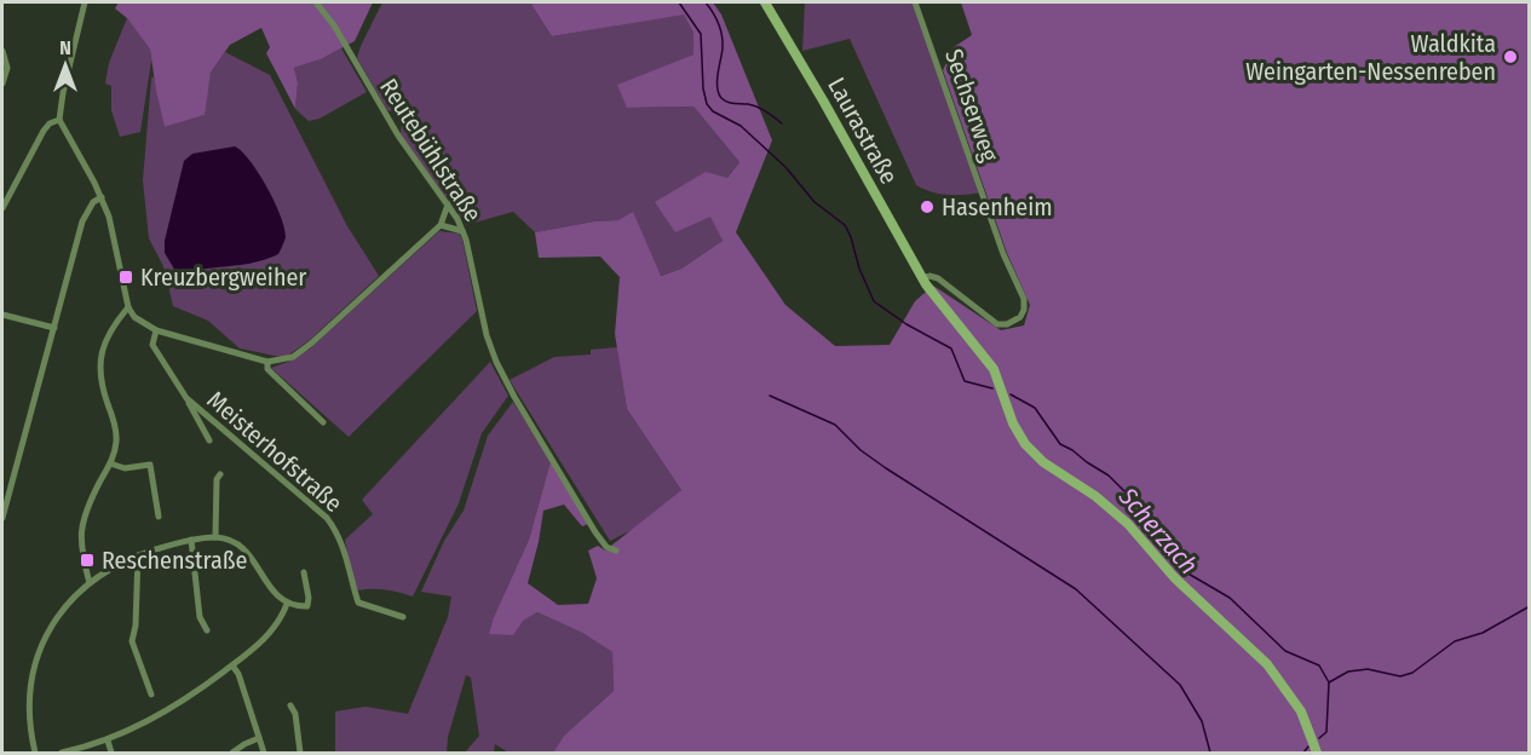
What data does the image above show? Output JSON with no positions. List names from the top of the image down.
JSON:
{
  "streets": {
    "street": [
      "Sechserweg",
      "Laurastraße",
      "Reutebühlstraße",
      "Meisterhofstraße"
    ]
  },
  "crossings": [
    ["Sechserweg", "Laurastraße"]
  ],
  "water": ["Scherzach"],
  "places": {
    "other": ["Waldkita Weingarten-Nessenreben", "Hasenheim"],
    "transit": ["Kreuzbergweiher", "Reschenstraße"]
  },
  "north": "top"
}
